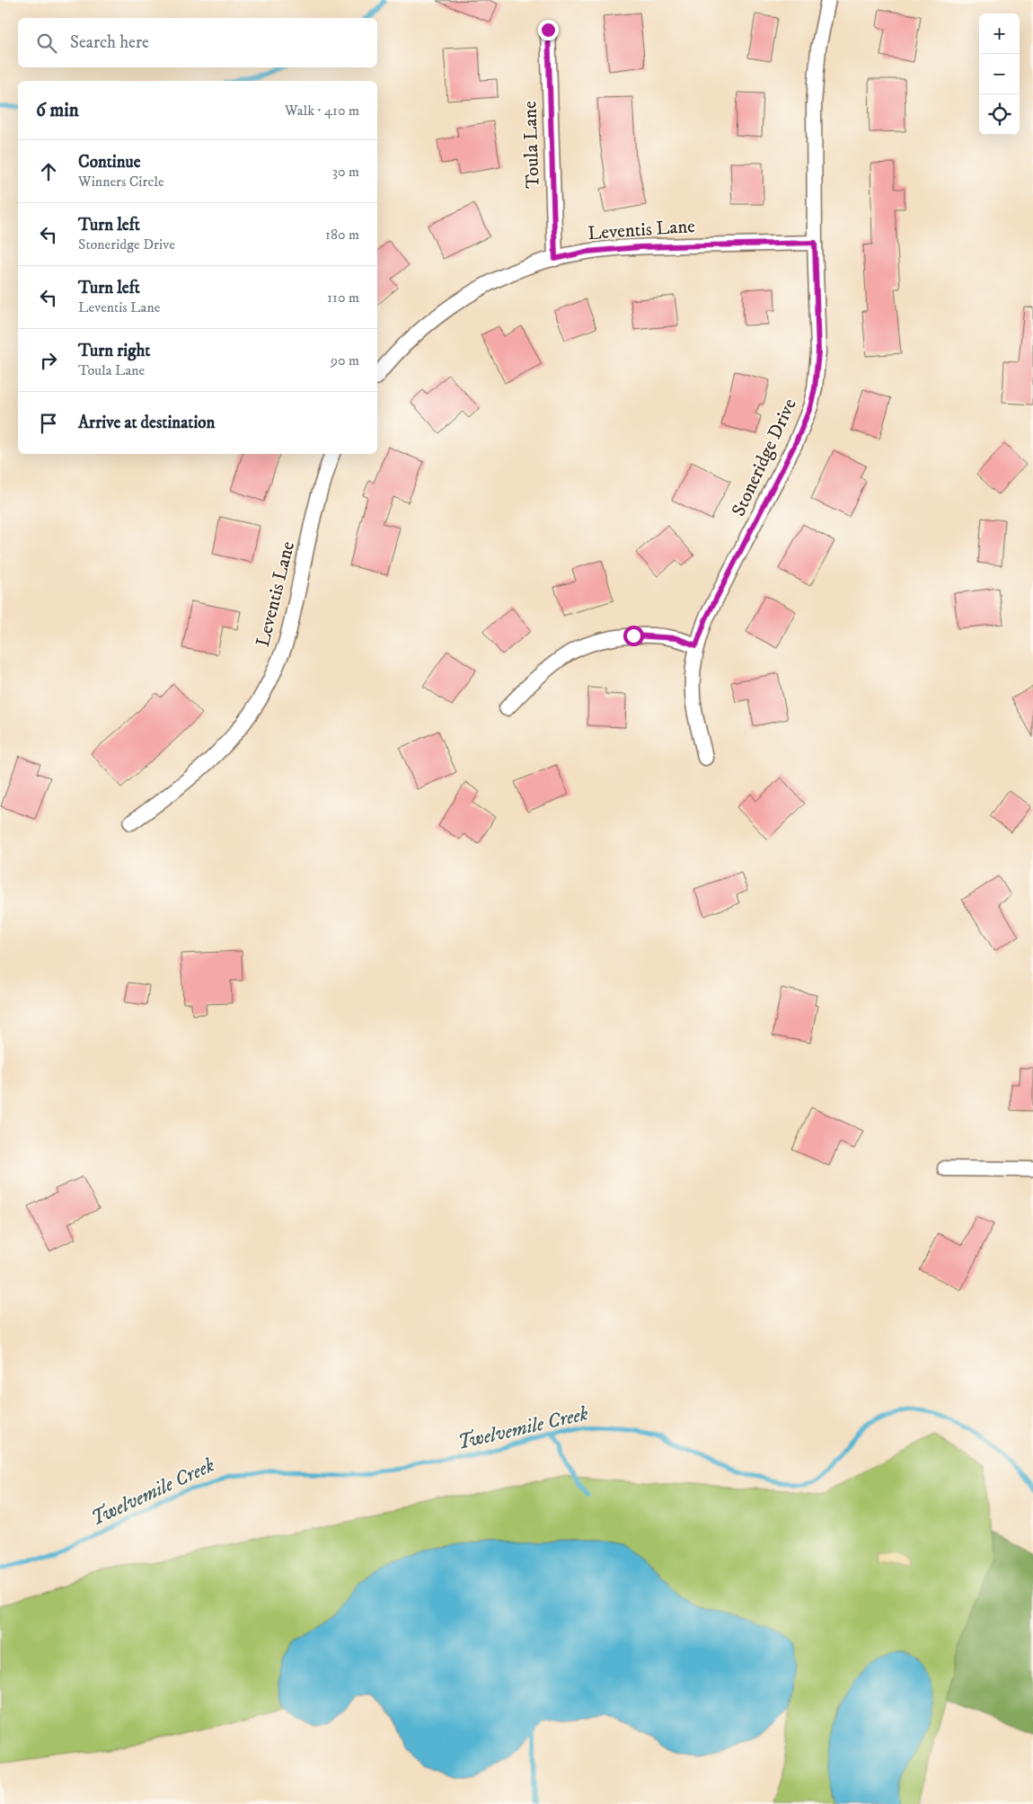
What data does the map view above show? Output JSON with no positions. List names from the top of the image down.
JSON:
{
  "streets": {
    "street": ["Toula Lane", "Leventis Lane", "Stoneridge Drive"]
  },
  "crossings": [
    ["Toula Lane", "Leventis Lane"],
    ["Leventis Lane", "Stoneridge Drive"]
  ],
  "water": ["Twelvemile Creek"],
  "page": {
    "map_buttons": ["+", "−"],
    "search": "Search here",
    "heading": ["6 min", "Walk · 410 m"],
    "list": [
      ["Continue", "Winners Circle", "30 m"],
      ["Turn left", "Stoneridge Drive", "180 m"],
      ["Turn left", "Leventis Lane", "110 m"],
      ["Turn right", "Toula Lane", "90 m"],
      "Arrive at destination"
    ]
  }
}
